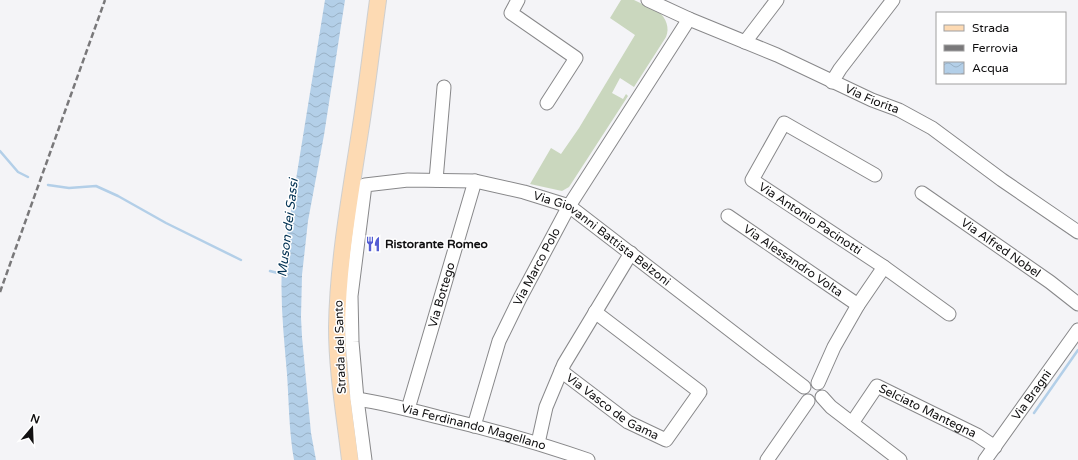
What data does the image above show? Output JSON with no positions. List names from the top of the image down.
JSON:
{
  "streets": {
    "main road": ["Strada del Santo"],
    "street": [
      "Via Fiorita",
      "Via Antonio Pacinotti",
      "Via Giovanni Battista Belzoni",
      "Via Alfred Nobel",
      "Via Alessandro Volta",
      "Via Marco Polo",
      "Via Bottego",
      "Via Bragni",
      "Via Vasco de Gama",
      "Selciato Mantegna",
      "Via Ferdinando Magellano"
    ]
  },
  "crossings": [
    ["Via Fiorita", "Via Marco Polo"],
    ["Via Giovanni Battista Belzoni", "Via Marco Polo"],
    ["Via Giovanni Battista Belzoni", "Via Bottego"],
    ["Via Giovanni Battista Belzoni", "Strada del Santo"],
    ["Via Marco Polo", "Via Ferdinando Magellano"],
    ["Via Bottego", "Via Ferdinando Magellano"],
    ["Strada del Santo", "Via Ferdinando Magellano"],
    ["Via Bragni", "Selciato Mantegna"]
  ],
  "water": ["Muson dei Sassi"],
  "places": {
    "restaurant": ["Ristorante Romeo"]
  },
  "legend": ["Strada", "Ferrovia", "Acqua"],
  "north": "top"
}
